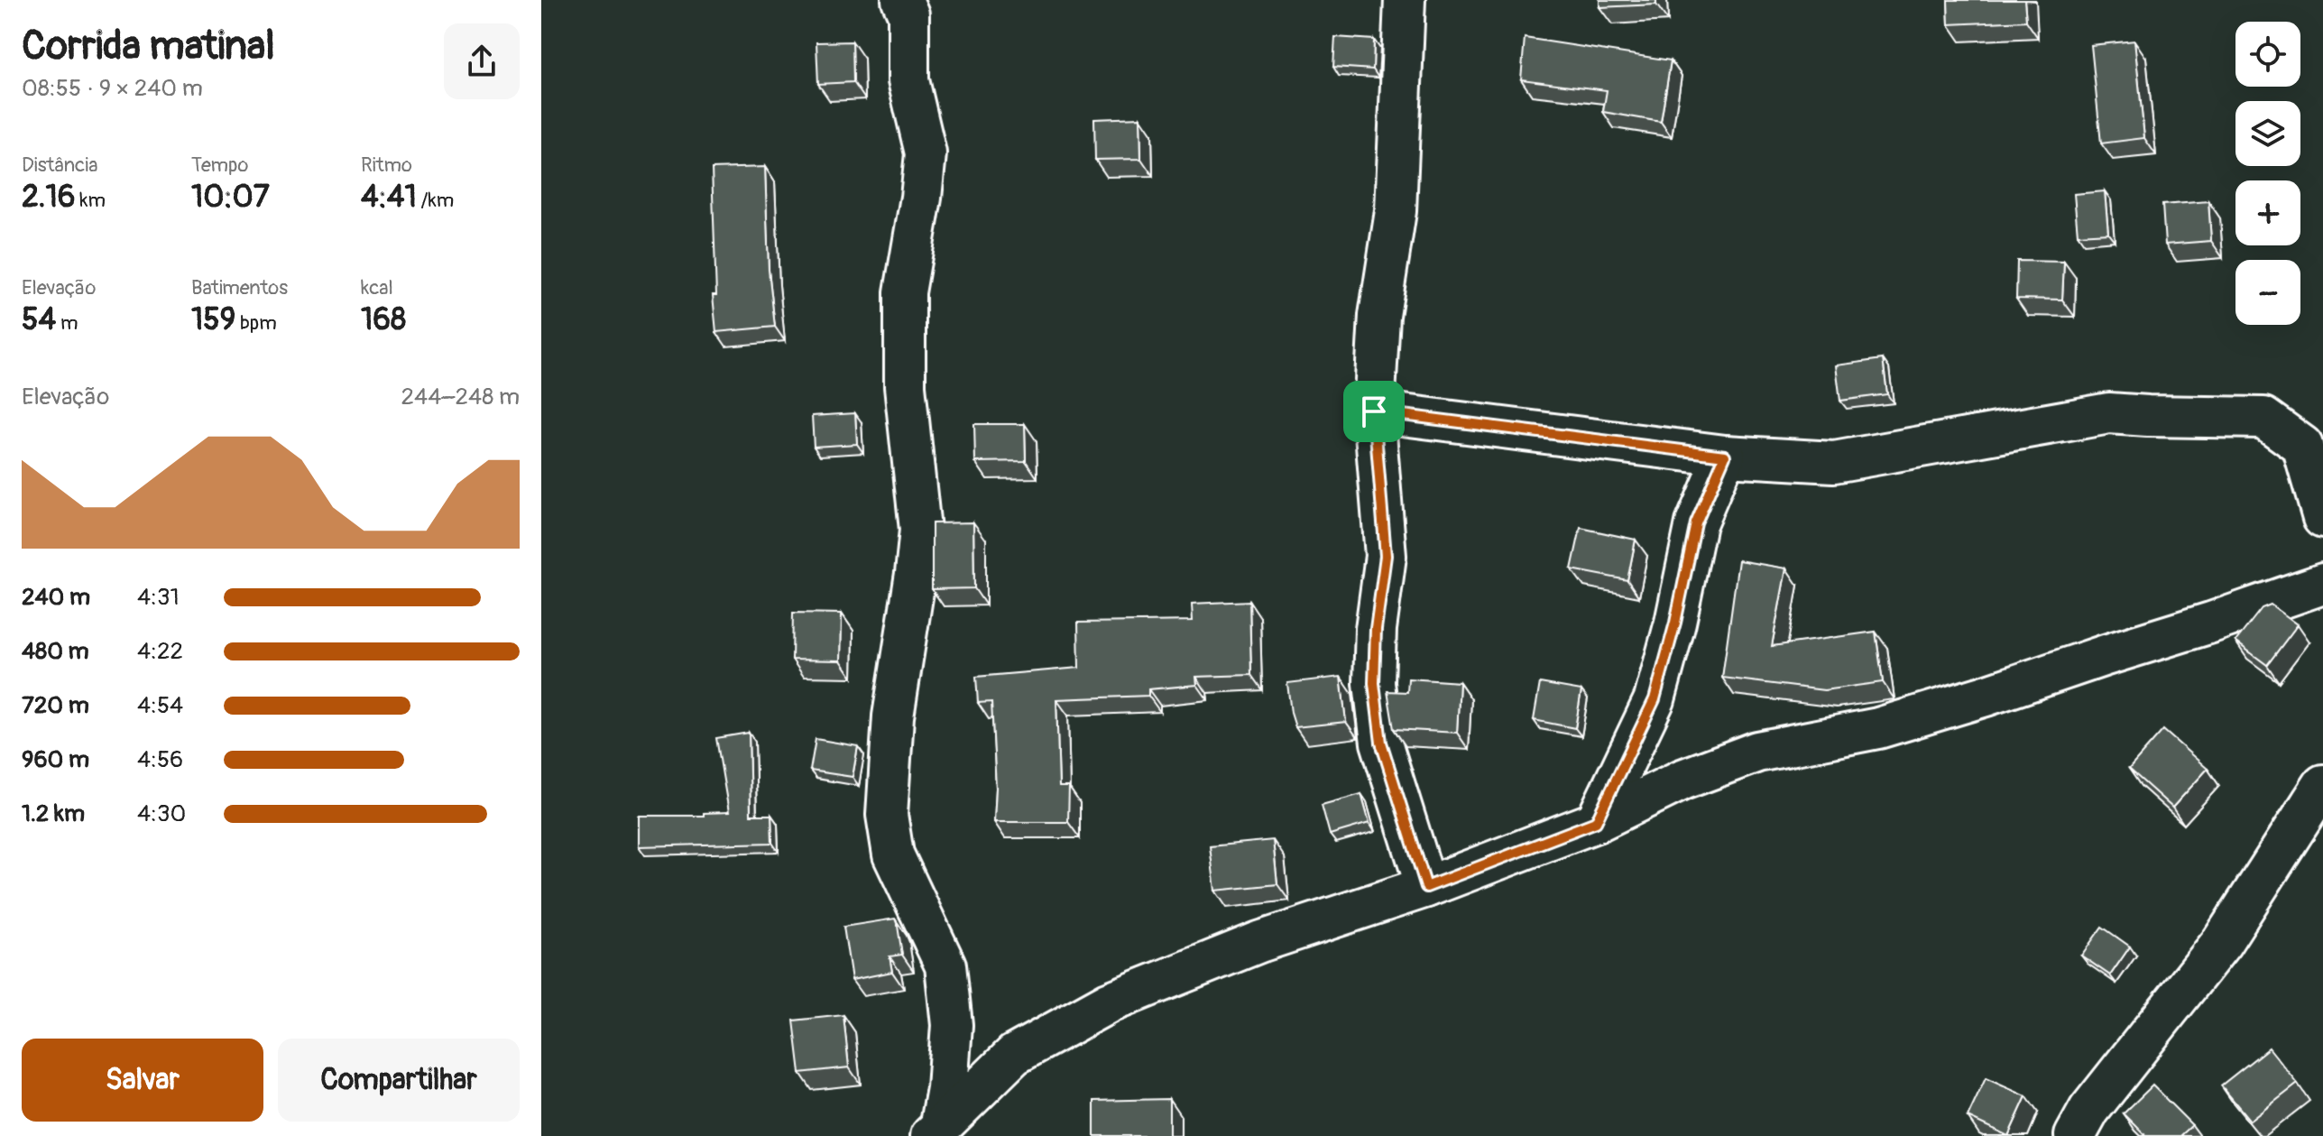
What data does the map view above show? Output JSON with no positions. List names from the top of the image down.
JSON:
{
  "page": {
    "heading": ["Corrida matinal", "08:55 · 9 × 240 m"],
    "map_buttons": ["+", "−"],
    "stats": [
      ["Distância", "2.16 km"],
      ["Tempo", "10:07"],
      ["Ritmo", "4:41 /km"],
      ["Elevação", "54 m"],
      ["Batimentos", "159 bpm"],
      ["kcal", "168"]
    ],
    "chart": ["Elevação", "244–248 m"],
    "list": [
      {
        "name": "240 m",
        "note": "4:31"
      },
      {
        "name": "480 m",
        "note": "4:22"
      },
      {
        "name": "720 m",
        "note": "4:54"
      },
      {
        "name": "960 m",
        "note": "4:56"
      },
      {
        "name": "1.2 km",
        "note": "4:30"
      }
    ],
    "buttons": ["Salvar", "Compartilhar"]
  }
}
